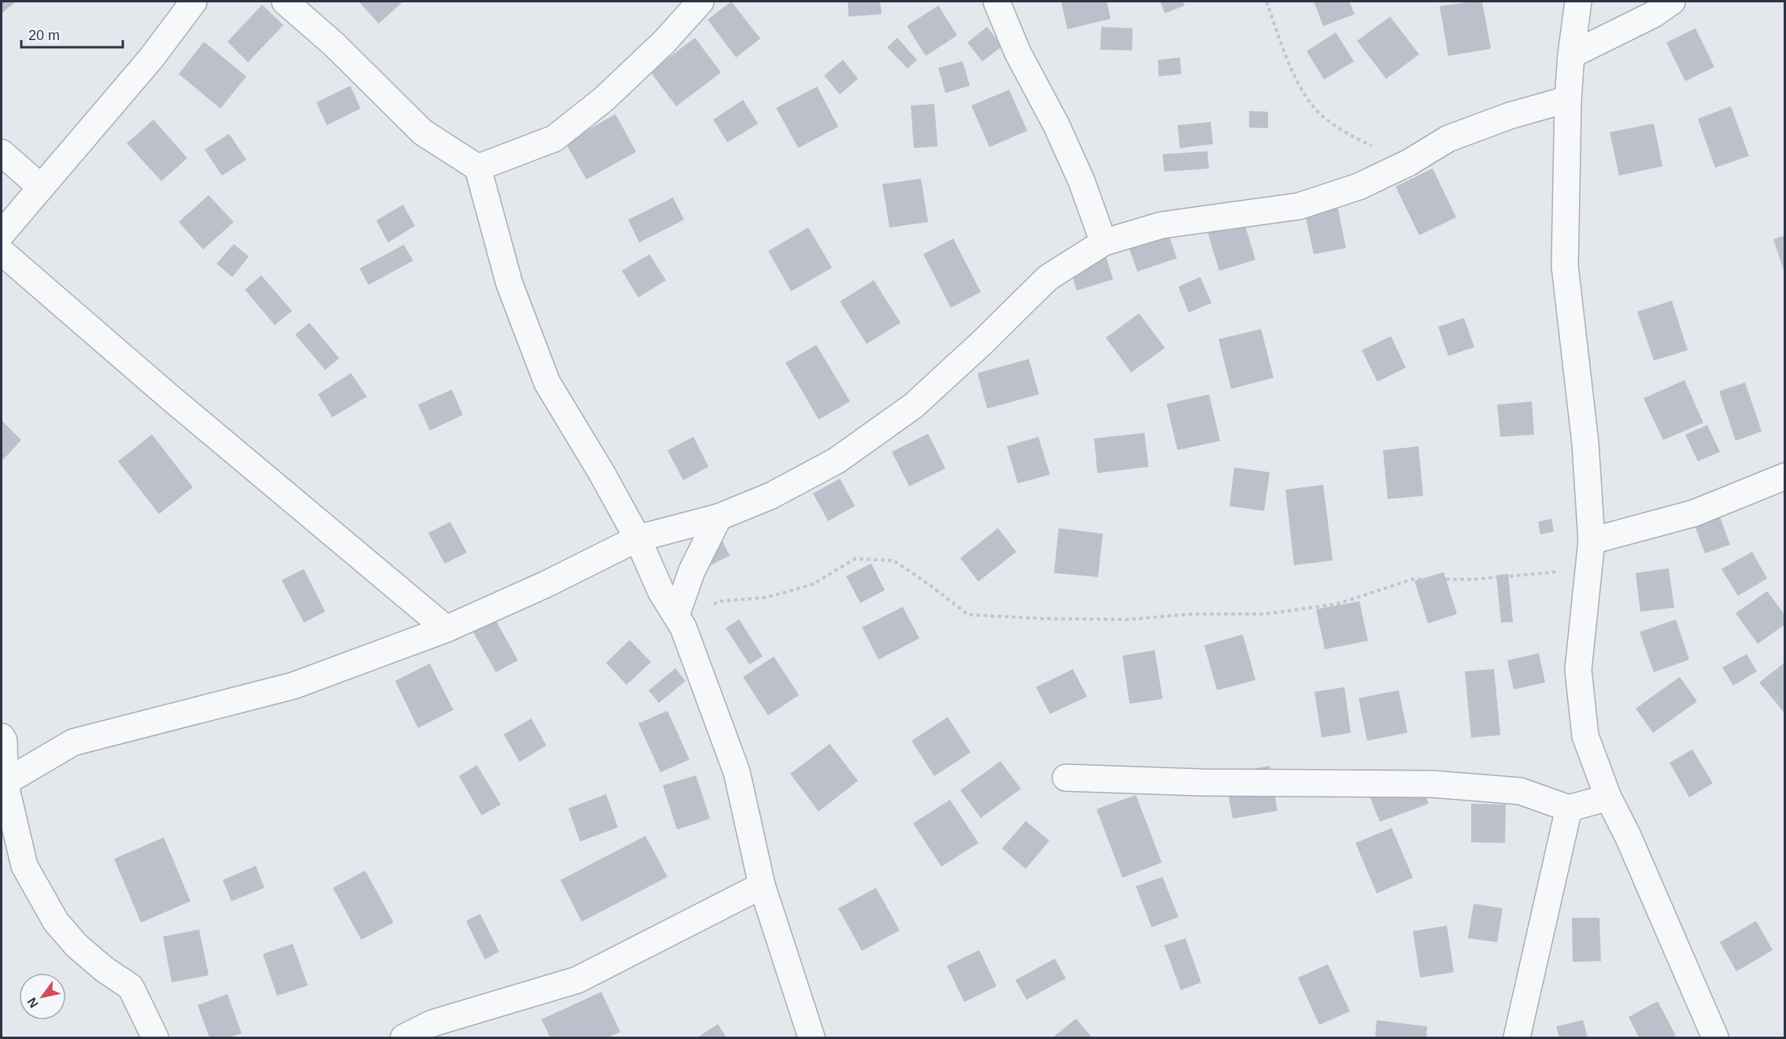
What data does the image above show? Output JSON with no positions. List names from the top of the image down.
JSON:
{
  "scale_bar": "20 m",
  "north": "bottom left"
}
